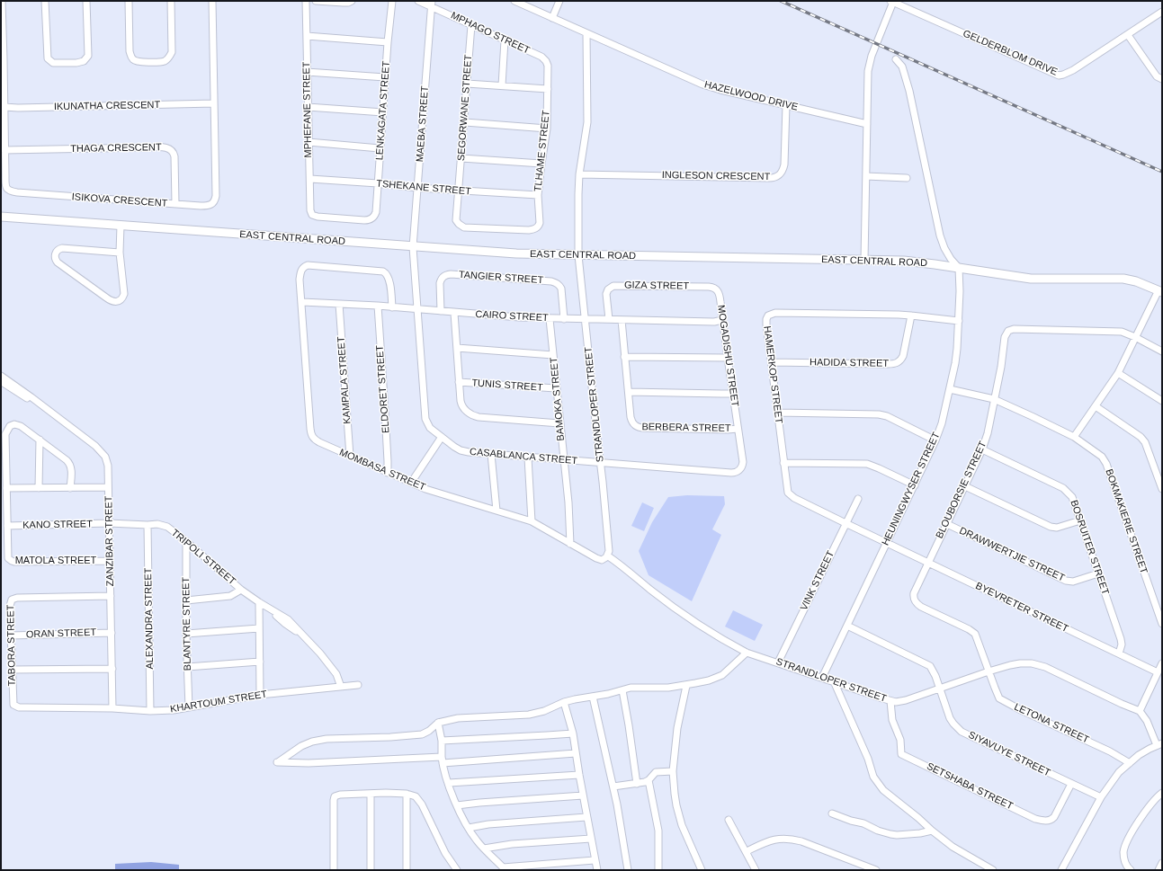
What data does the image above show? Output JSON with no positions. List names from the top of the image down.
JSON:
{
  "streets": {
    "street": [
      "MPHAGO STREET",
      "GELDERBLOM DRIVE",
      "HAZELWOOD DRIVE",
      "IKUNATHA CRESCENT",
      "SEGORWANE STREET",
      "MPHEFANE STREET",
      "LENKAGATA STREET",
      "MAEBA STREET",
      "THAGA CRESCENT",
      "TLHAME STREET",
      "INGLESON CRESCENT",
      "TSHEKANE STREET",
      "ISIKOVA CRESCENT",
      "EAST CENTRAL ROAD",
      "TANGIER STREET",
      "GIZA STREET",
      "CAIRO STREET",
      "MOGADISHU STREET",
      "HADIDA STREET",
      "HAMERKOP STREET",
      "KAMPALA STREET",
      "TUNIS STREET",
      "ELDORET STREET",
      "BAMOKA STREET",
      "STRANDLOPER STREET",
      "BERBERA STREET",
      "CASABLANCA STREET",
      "MOMBASA STREET",
      "HEUNINGWYSER STREET",
      "BLOUBORSIE STREET",
      "BOKMAKIERIE STREET",
      "KANO STREET",
      "ZANZIBAR STREET",
      "BOSRUITER STREET",
      "DRAWWERTJIE STREET",
      "TRIPOLI STREET",
      "MATOLA STREET",
      "VINK STREET",
      "BYEVRETER STREET",
      "ALEXANDRA STREET",
      "BLANTYRE STREET",
      "ORAN STREET",
      "TABORA STREET",
      "KHARTOUM STREET",
      "LETONA STREET",
      "SIYAVUYE STREET",
      "SETSHABA STREET"
    ]
  },
  "crossings": [
    ["MPHAGO STREET", "SEGORWANE STREET"],
    ["MPHAGO STREET", "MAEBA STREET"],
    ["MPHAGO STREET", "TLHAME STREET"],
    ["HAZELWOOD DRIVE", "INGLESON CRESCENT"],
    ["IKUNATHA CRESCENT", "ISIKOVA CRESCENT"],
    ["SEGORWANE STREET", "TLHAME STREET"],
    ["SEGORWANE STREET", "TSHEKANE STREET"],
    ["MPHEFANE STREET", "LENKAGATA STREET"],
    ["MPHEFANE STREET", "TSHEKANE STREET"],
    ["LENKAGATA STREET", "TSHEKANE STREET"],
    ["MAEBA STREET", "TSHEKANE STREET"],
    ["MAEBA STREET", "EAST CENTRAL ROAD"],
    ["MAEBA STREET", "CASABLANCA STREET"],
    ["THAGA CRESCENT", "ISIKOVA CRESCENT"],
    ["TLHAME STREET", "TSHEKANE STREET"],
    ["EAST CENTRAL ROAD", "STRANDLOPER STREET"],
    ["EAST CENTRAL ROAD", "CASABLANCA STREET"],
    ["EAST CENTRAL ROAD", "HEUNINGWYSER STREET"],
    ["TANGIER STREET", "CAIRO STREET"],
    ["GIZA STREET", "CAIRO STREET"],
    ["GIZA STREET", "MOGADISHU STREET"],
    ["CAIRO STREET", "MOGADISHU STREET"],
    ["CAIRO STREET", "KAMPALA STREET"],
    ["CAIRO STREET", "ELDORET STREET"],
    ["CAIRO STREET", "BAMOKA STREET"],
    ["CAIRO STREET", "STRANDLOPER STREET"],
    ["CAIRO STREET", "BERBERA STREET"],
    ["CAIRO STREET", "CASABLANCA STREET"],
    ["CAIRO STREET", "MOMBASA STREET"],
    ["MOGADISHU STREET", "BERBERA STREET"],
    ["MOGADISHU STREET", "CASABLANCA STREET"],
    ["HADIDA STREET", "HAMERKOP STREET"],
    ["HAMERKOP STREET", "HEUNINGWYSER STREET"],
    ["HAMERKOP STREET", "VINK STREET"],
    ["HAMERKOP STREET", "BYEVRETER STREET"],
    ["KAMPALA STREET", "MOMBASA STREET"],
    ["TUNIS STREET", "BAMOKA STREET"],
    ["ELDORET STREET", "MOMBASA STREET"],
    ["BAMOKA STREET", "CASABLANCA STREET"],
    ["BAMOKA STREET", "MOMBASA STREET"],
    ["STRANDLOPER STREET", "CASABLANCA STREET"],
    ["STRANDLOPER STREET", "MOMBASA STREET"],
    ["STRANDLOPER STREET", "HEUNINGWYSER STREET"],
    ["STRANDLOPER STREET", "BLOUBORSIE STREET"],
    ["STRANDLOPER STREET", "VINK STREET"],
    ["STRANDLOPER STREET", "LETONA STREET"],
    ["STRANDLOPER STREET", "SIYAVUYE STREET"],
    ["STRANDLOPER STREET", "SETSHABA STREET"],
    ["HEUNINGWYSER STREET", "BOKMAKIERIE STREET"],
    ["HEUNINGWYSER STREET", "BYEVRETER STREET"],
    ["HEUNINGWYSER STREET", "SIYAVUYE STREET"],
    ["BLOUBORSIE STREET", "BOKMAKIERIE STREET"],
    ["BLOUBORSIE STREET", "BOSRUITER STREET"],
    ["BLOUBORSIE STREET", "DRAWWERTJIE STREET"],
    ["BLOUBORSIE STREET", "BYEVRETER STREET"],
    ["BLOUBORSIE STREET", "LETONA STREET"],
    ["KANO STREET", "ZANZIBAR STREET"],
    ["KANO STREET", "TRIPOLI STREET"],
    ["KANO STREET", "MATOLA STREET"],
    ["ZANZIBAR STREET", "TRIPOLI STREET"],
    ["ZANZIBAR STREET", "MATOLA STREET"],
    ["ZANZIBAR STREET", "ORAN STREET"],
    ["ZANZIBAR STREET", "TABORA STREET"],
    ["ZANZIBAR STREET", "KHARTOUM STREET"],
    ["BOSRUITER STREET", "DRAWWERTJIE STREET"],
    ["BOSRUITER STREET", "BYEVRETER STREET"],
    ["TRIPOLI STREET", "ALEXANDRA STREET"],
    ["TRIPOLI STREET", "BLANTYRE STREET"],
    ["TRIPOLI STREET", "KHARTOUM STREET"],
    ["ALEXANDRA STREET", "KHARTOUM STREET"],
    ["BLANTYRE STREET", "KHARTOUM STREET"],
    ["ORAN STREET", "TABORA STREET"],
    ["TABORA STREET", "KHARTOUM STREET"],
    ["SIYAVUYE STREET", "SETSHABA STREET"]
  ]
}
